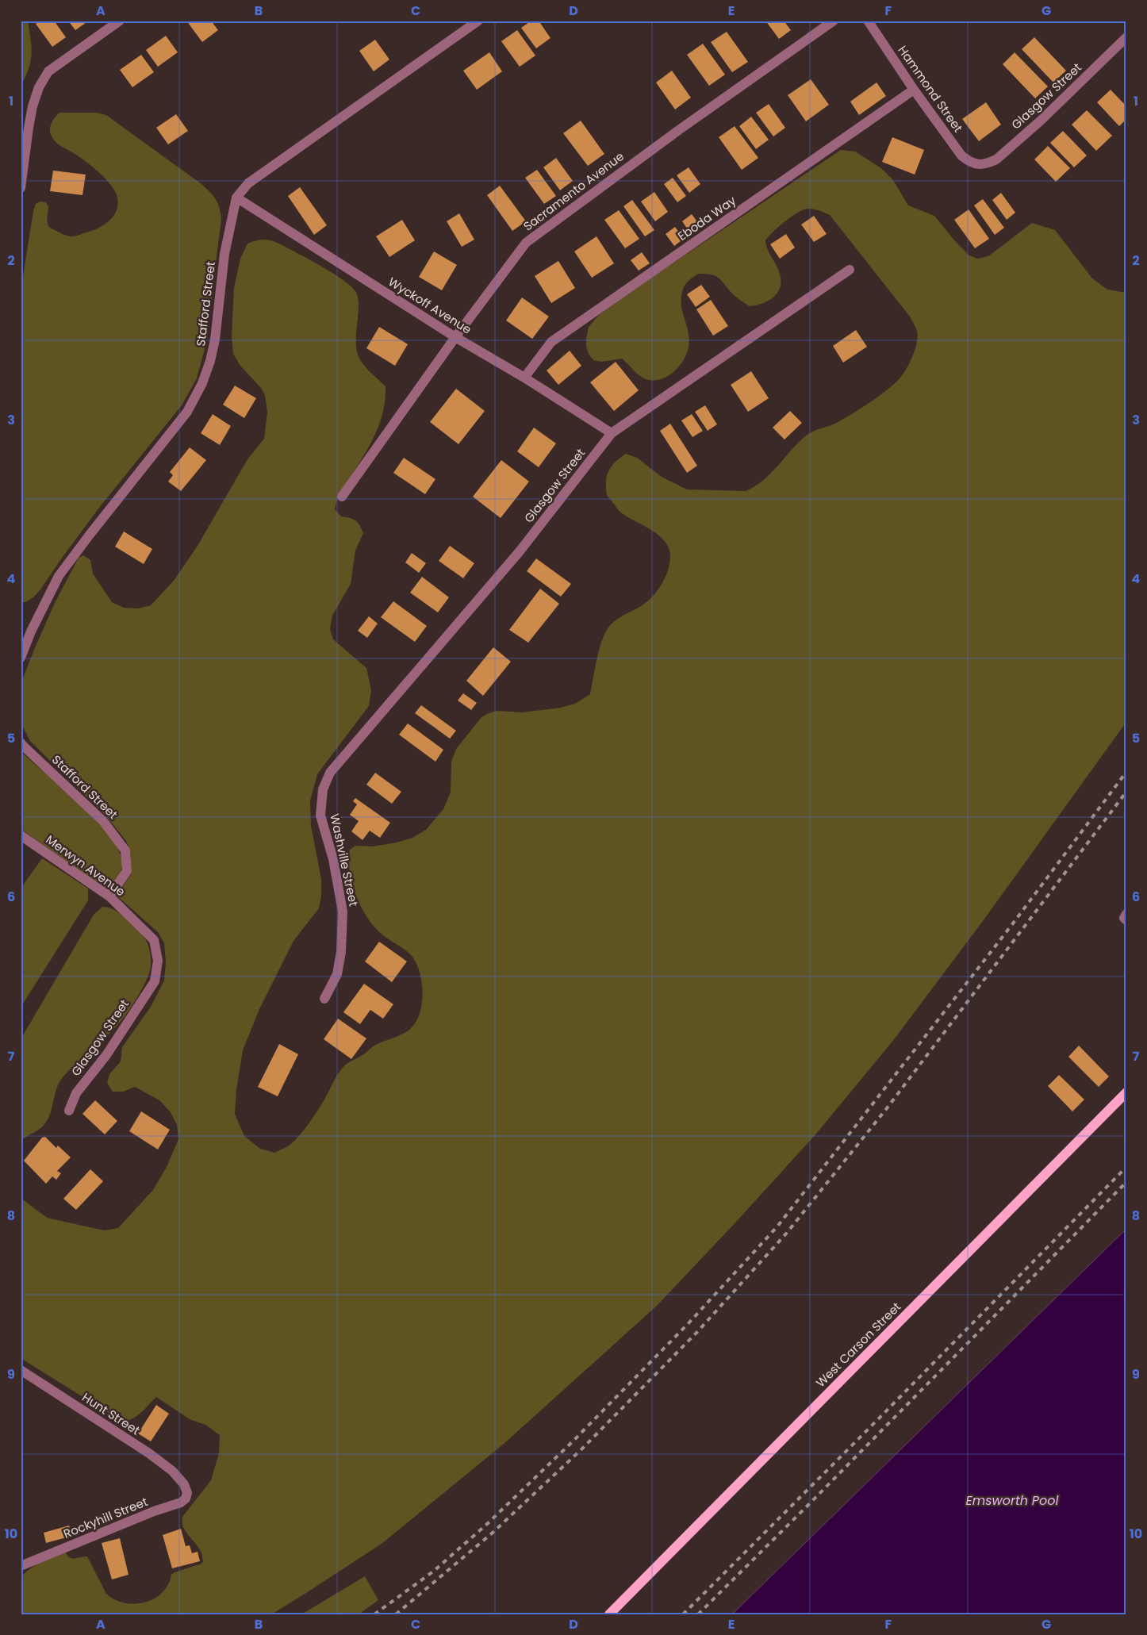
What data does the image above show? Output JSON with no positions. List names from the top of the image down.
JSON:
{
  "streets": {
    "main road": ["West Carson Street"],
    "street": [
      "Hammond Street",
      "Glasgow Street",
      "Sacramento Avenue",
      "Eboda Way",
      "Stafford Street",
      "Wyckoff Avenue",
      "Washville Street",
      "Merwyn Avenue",
      "Hunt Street",
      "Rockyhill Street"
    ]
  },
  "crossings": [
    ["Hammond Street", "Glasgow Street"],
    ["Hammond Street", "Eboda Way"],
    ["Glasgow Street", "Wyckoff Avenue"],
    ["Glasgow Street", "Washville Street"],
    ["Glasgow Street", "Merwyn Avenue"],
    ["Sacramento Avenue", "Wyckoff Avenue"],
    ["Eboda Way", "Wyckoff Avenue"],
    ["Stafford Street", "Wyckoff Avenue"],
    ["Stafford Street", "Merwyn Avenue"],
    ["Hunt Street", "Rockyhill Street"]
  ],
  "water": ["Emsworth Pool"],
  "grid": {
    "columns": [
      "A",
      "B",
      "C",
      "D",
      "E",
      "F",
      "G"
    ],
    "rows": [
      "1",
      "2",
      "3",
      "4",
      "5",
      "6",
      "7",
      "8",
      "9",
      "10"
    ]
  }
}
